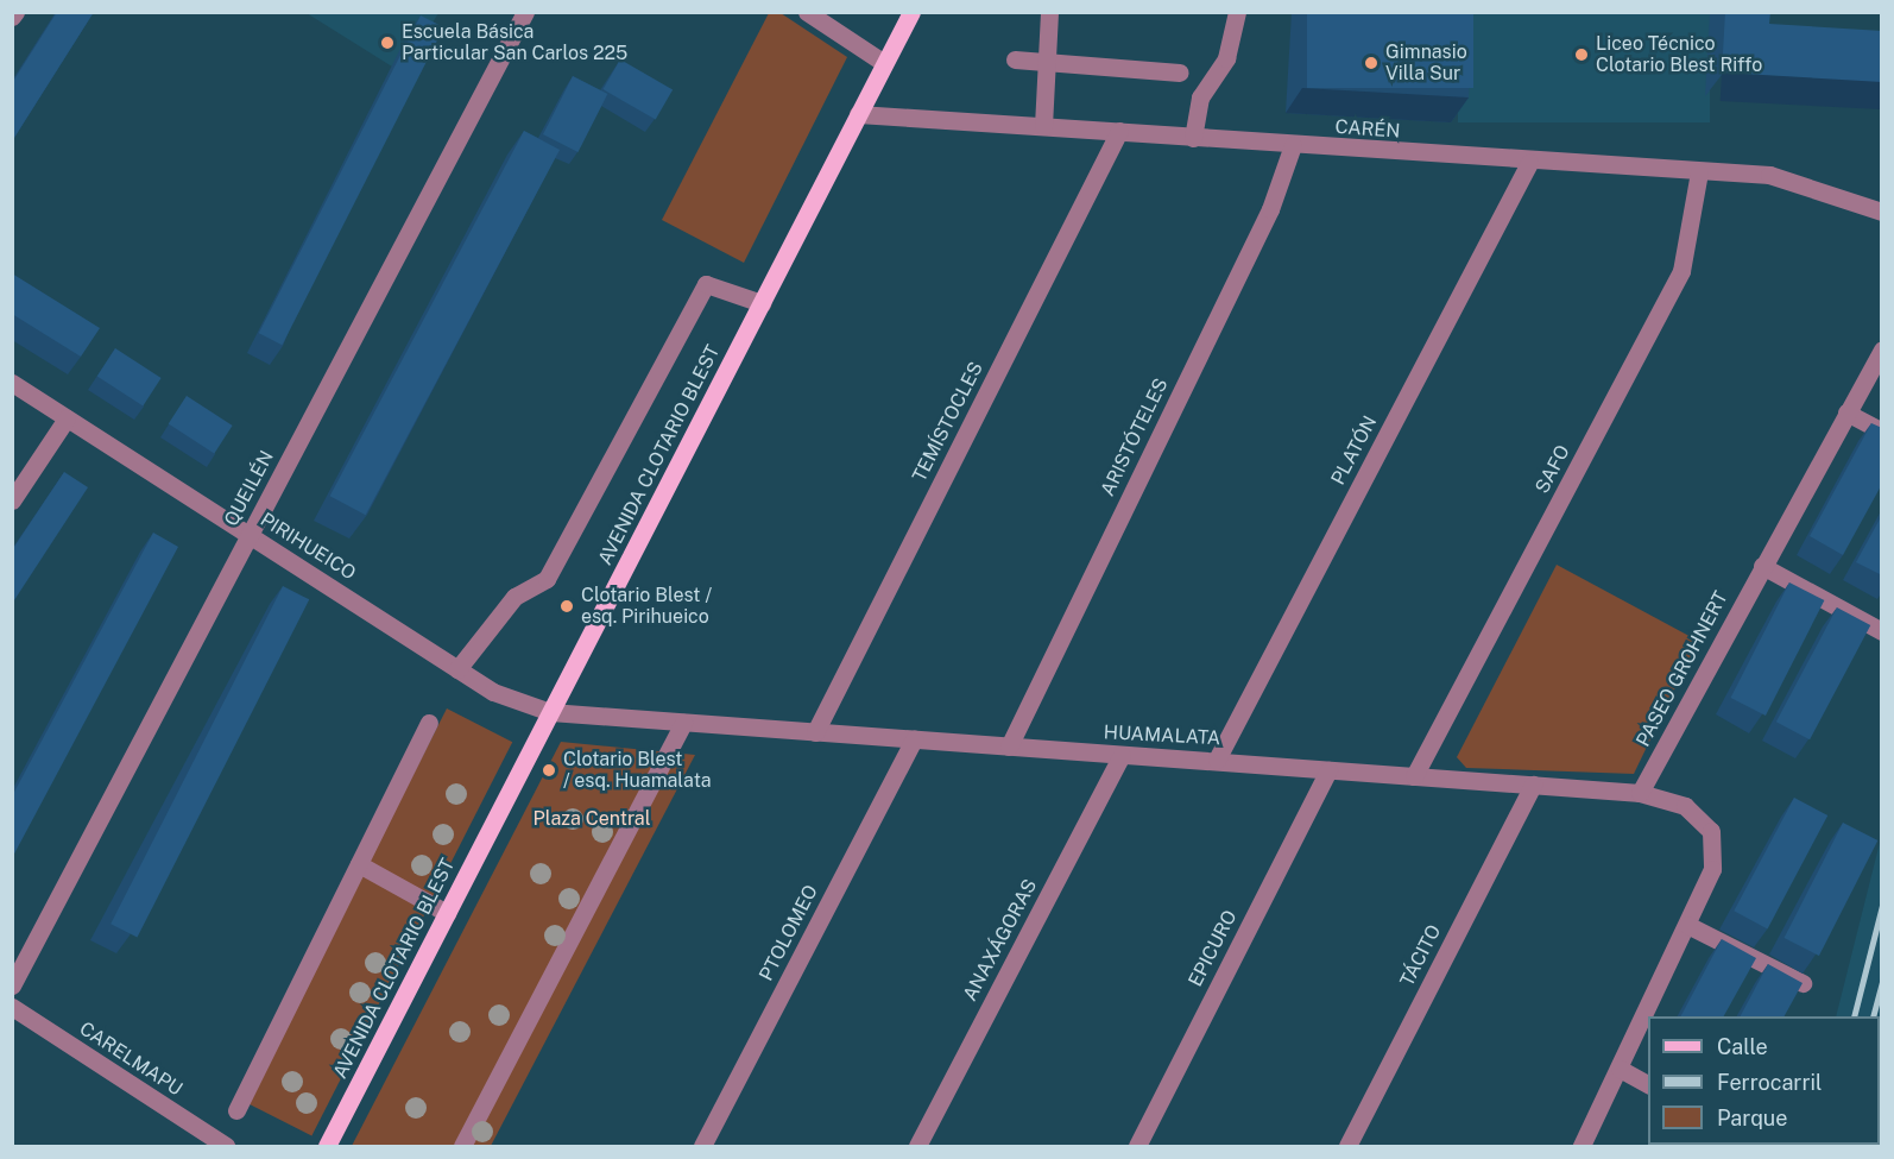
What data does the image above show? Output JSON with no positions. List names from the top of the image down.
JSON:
{
  "streets": {
    "main road": ["AVENIDA CLOTARIO BLEST"],
    "street": [
      "CARÉN",
      "TEMÍSTOCLES",
      "ARISTÓTELES",
      "PLATÓN",
      "SAFO",
      "QUEILÉN",
      "PIRIHUEICO",
      "PASEO GROHNERT",
      "HUAMALATA",
      "PTOLOMEO",
      "ANAXÁGORAS",
      "EPICURO",
      "TÁCITO",
      "CARELMAPU"
    ]
  },
  "crossings": [
    ["CARÉN", "TEMÍSTOCLES"],
    ["CARÉN", "ARISTÓTELES"],
    ["CARÉN", "PLATÓN"],
    ["CARÉN", "AVENIDA CLOTARIO BLEST"],
    ["CARÉN", "SAFO"],
    ["TEMÍSTOCLES", "HUAMALATA"],
    ["ARISTÓTELES", "HUAMALATA"],
    ["PLATÓN", "HUAMALATA"],
    ["AVENIDA CLOTARIO BLEST", "PIRIHUEICO"],
    ["AVENIDA CLOTARIO BLEST", "HUAMALATA"],
    ["SAFO", "HUAMALATA"],
    ["QUEILÉN", "PIRIHUEICO"],
    ["PIRIHUEICO", "HUAMALATA"],
    ["PASEO GROHNERT", "HUAMALATA"],
    ["HUAMALATA", "PTOLOMEO"],
    ["HUAMALATA", "ANAXÁGORAS"],
    ["HUAMALATA", "EPICURO"],
    ["HUAMALATA", "TÁCITO"]
  ],
  "parks": ["Plaza Central"],
  "places": [
    "Escuela Básica Particular San Carlos 225",
    "Liceo Técnico Clotario Blest Riffo",
    "Gimnasio Villa Sur",
    "Clotario Blest / esq. Pirihueico",
    "Clotario Blest / esq. Huamalata"
  ],
  "legend": ["Calle", "Ferrocarril", "Parque"]
}
